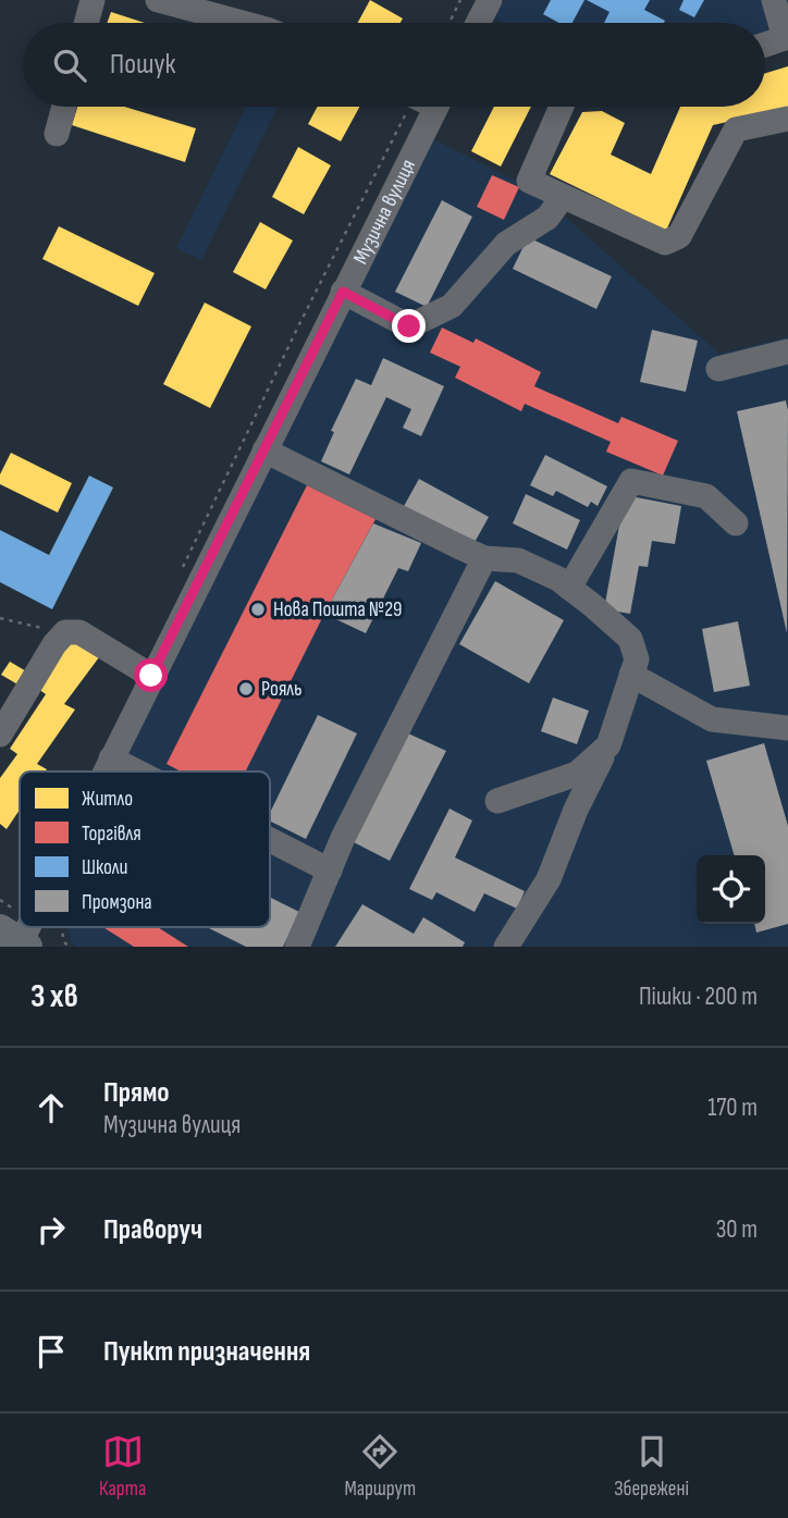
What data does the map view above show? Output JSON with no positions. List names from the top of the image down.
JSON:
{
  "streets": {
    "street": ["Музична вулиця"]
  },
  "places": ["Нова Пошта №29", "Рояль"],
  "legend": [
    "Житло",
    "Торгівля",
    "Школи",
    "Промзона"
  ],
  "page": {
    "search": "Пошук",
    "heading": ["3 хв", "Пішки · 200 m"],
    "list": [
      ["Прямо", "Музична вулиця", "170 m"],
      ["Праворуч", "30 m"],
      "Пункт призначення"
    ],
    "nav": ["Карта", "Маршрут", "Збережені"]
  }
}
